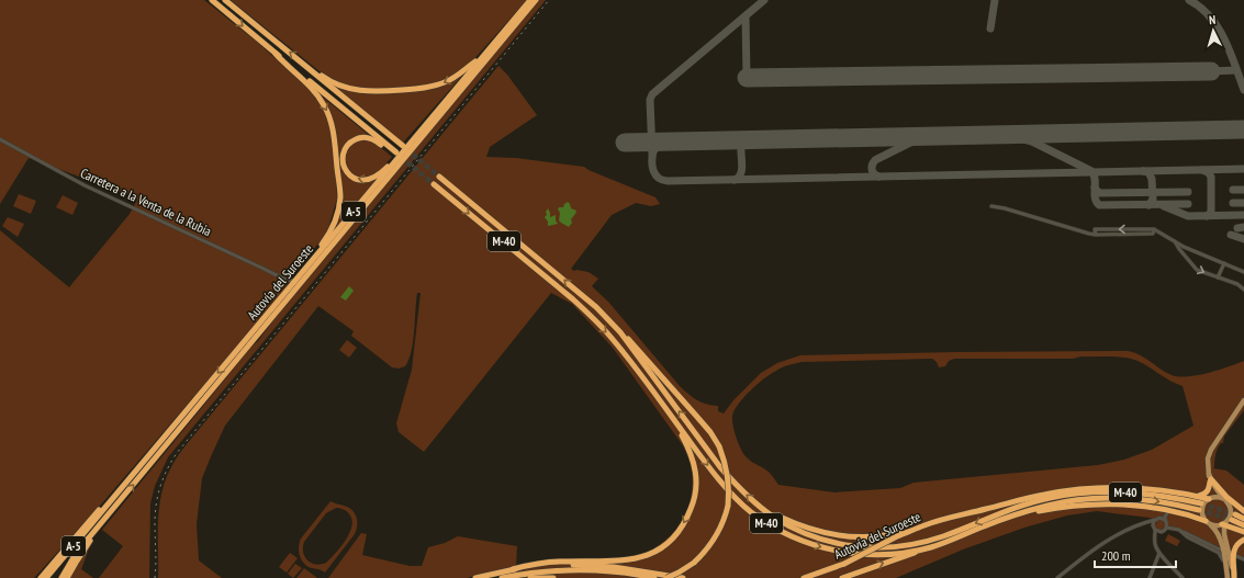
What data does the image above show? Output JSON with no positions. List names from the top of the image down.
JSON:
{
  "streets": {
    "highway": ["A-5", "M-40", "Autovía del Suroeste"],
    "street": ["Carretera a la Venta de la Rubia"]
  },
  "crossings": [
    ["Carretera a la Venta de la Rubia", "Autovía del Suroeste"],
    ["M-40", "Autovía del Suroeste"]
  ],
  "scale_bar": "200 m",
  "north": "top"
}
